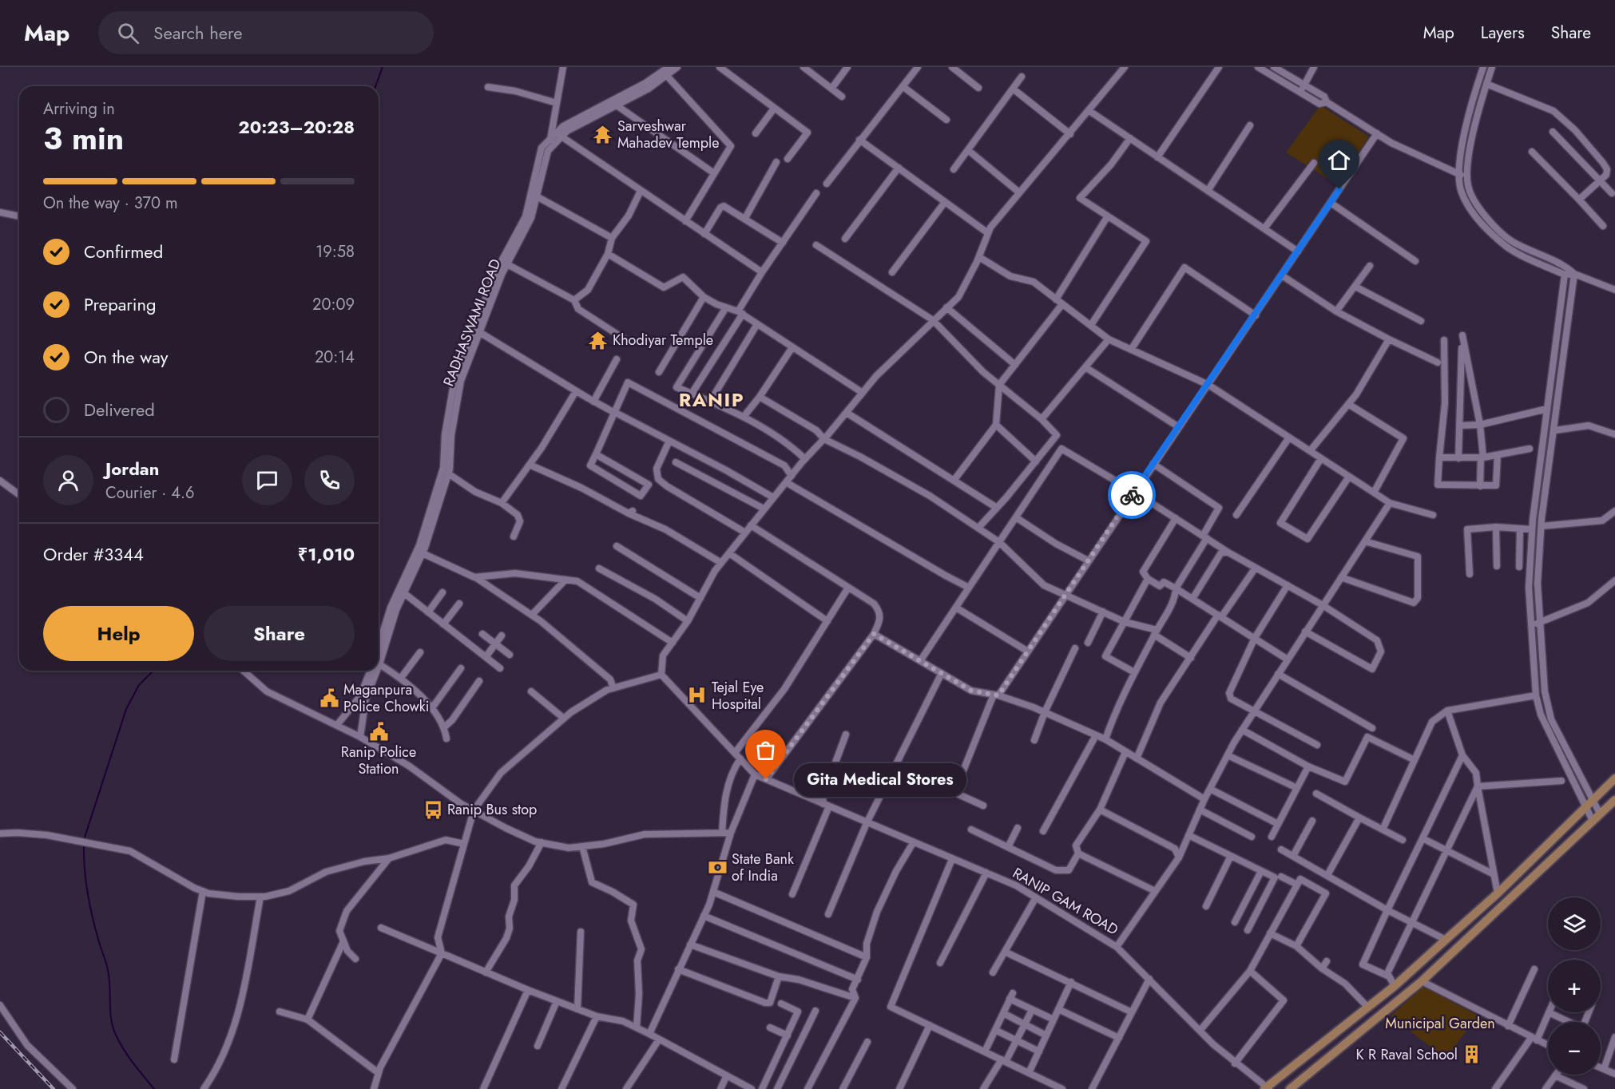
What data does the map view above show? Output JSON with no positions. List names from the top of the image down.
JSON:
{
  "streets": {
    "street": ["RADHASWAMI ROAD", "RANIP GAM ROAD"]
  },
  "districts": ["RANIP"],
  "parks": ["Municipal Garden"],
  "places": {
    "temple": ["Sarveshwar Mahadev Temple", "Khodiyar Temple"],
    "hospital": ["Tejal Eye Hospital"],
    "public building": ["Maganpura Police Chowki", "Ranip Police Station"],
    "other": ["Gita Medical Stores"],
    "bus stop": ["Ranip Bus stop"],
    "bank": ["State Bank of India"],
    "building": ["K R Raval School"]
  },
  "page": {
    "header": "Map",
    "search": "Search here",
    "nav": ["Map", "Layers", "Share"],
    "heading": ["3 min", "Arriving in", "20:23–20:28"],
    "panel": [
      "Jordan",
      "Courier · 4.6",
      "Order #3344",
      "₹1,010"
    ],
    "bar": "On the way · 370 m",
    "list": [
      ["Confirmed", "19:58"],
      ["Preparing", "20:09"],
      ["On the way", "20:14"],
      "Delivered"
    ],
    "buttons": ["Help", "Share"],
    "bubble": "Gita Medical Stores",
    "map_buttons": ["+", "−"]
  }
}
